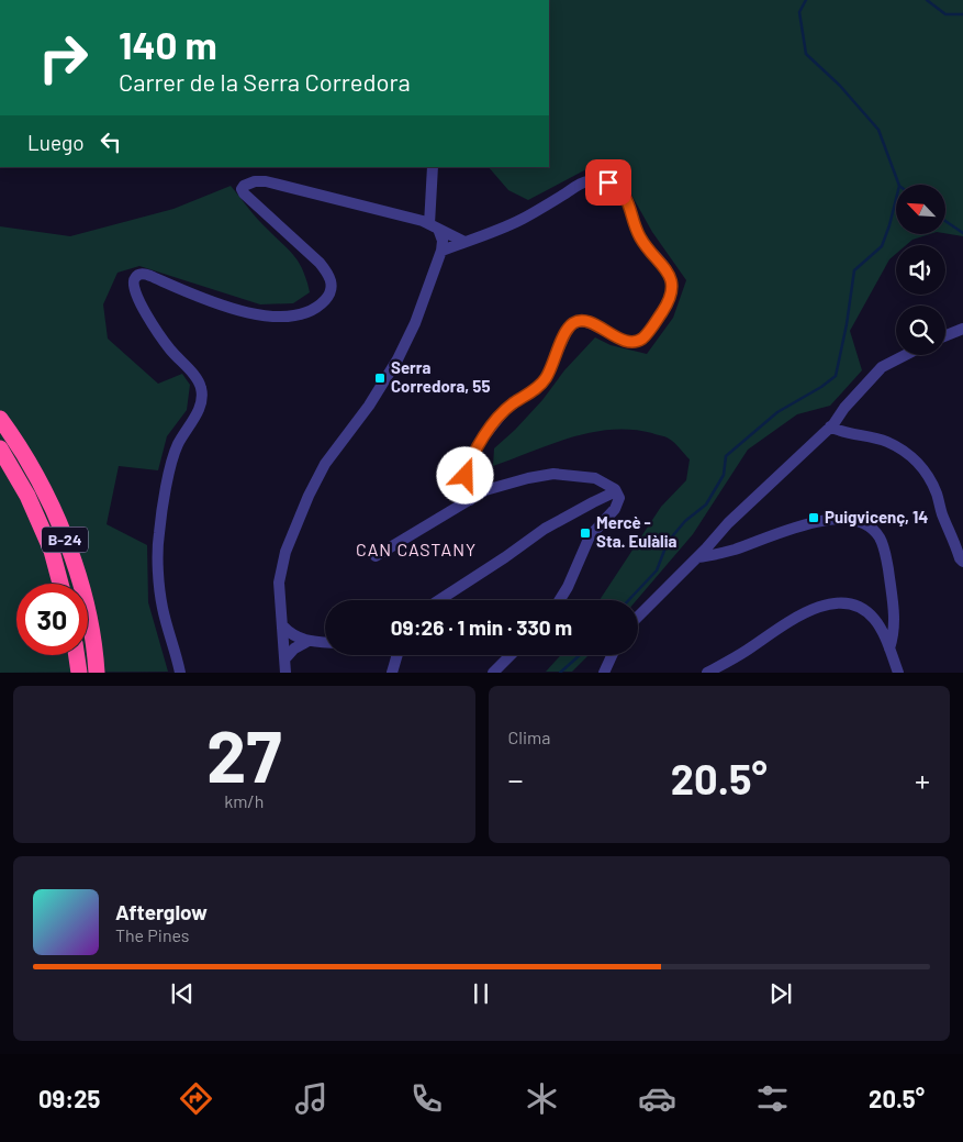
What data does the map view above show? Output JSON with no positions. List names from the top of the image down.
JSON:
{
  "streets": {
    "highway": ["B-24"]
  },
  "districts": ["CAN CASTANY"],
  "places": {
    "transit": ["Serra Corredora, 55", "Puigvicenç, 14", "Mercè - Sta. Eulàlia"]
  },
  "north": "top left",
  "page": {
    "turn": ["140 m", "Carrer de la Serra Corredora"],
    "then": "Luego",
    "limit": "30",
    "trip": "09:26 · 1 min · 330 m",
    "tile": [
      ["27", "km/h"],
      "Clima"
    ],
    "heat": ["−", "20.5°", "+"],
    "song": ["Afterglow", "The Pines"],
    "tabs": ["09:25", "20.5°"]
  }
}
